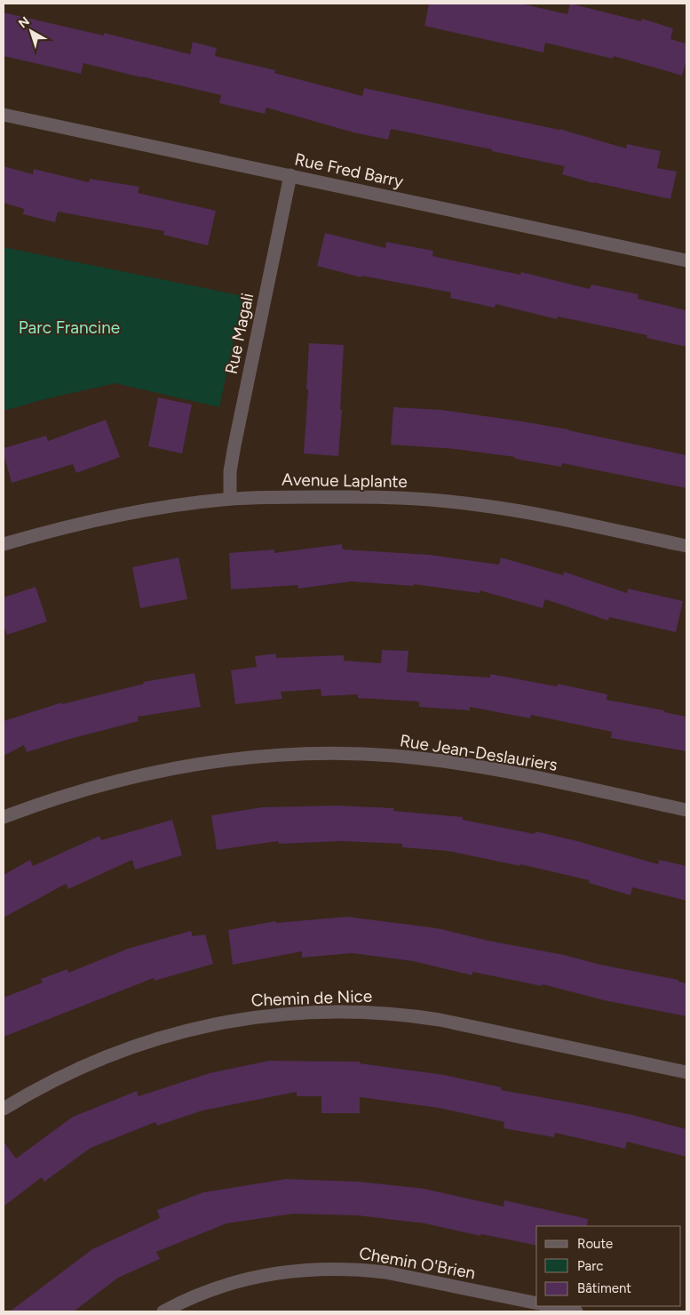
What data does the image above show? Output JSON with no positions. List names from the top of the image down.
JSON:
{
  "streets": {
    "street": [
      "Rue Fred Barry",
      "Rue Magali",
      "Avenue Laplante",
      "Rue Jean-Deslauriers",
      "Chemin de Nice",
      "Chemin O'Brien"
    ]
  },
  "crossings": [
    ["Rue Fred Barry", "Rue Magali"],
    ["Rue Magali", "Avenue Laplante"]
  ],
  "parks": ["Parc Francine"],
  "legend": ["Route", "Parc", "Bâtiment"],
  "north": "top left"
}
